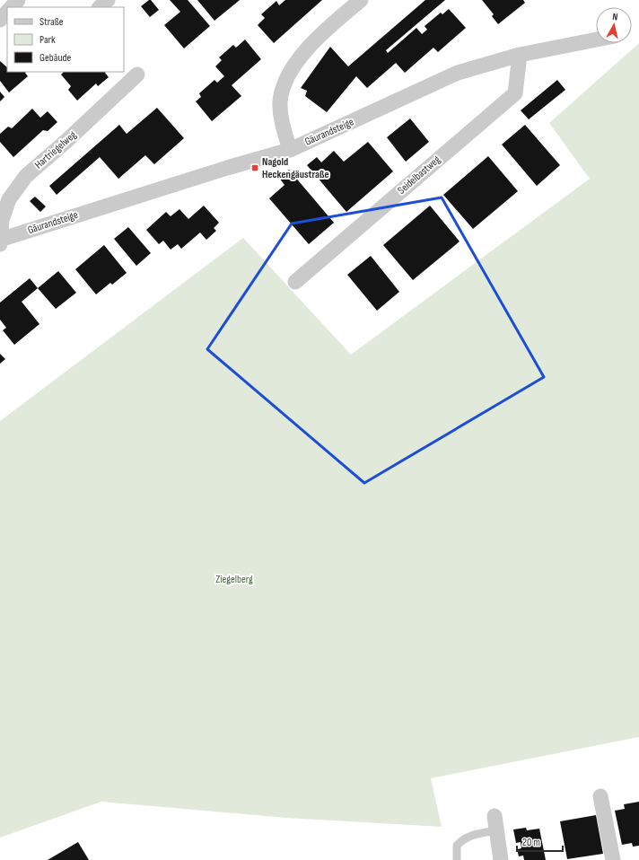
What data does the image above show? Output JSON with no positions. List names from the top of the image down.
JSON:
{
  "streets": {
    "street": ["Gäurandsteige", "Hartriegelweg", "Seidelbastweg"]
  },
  "crossings": [
    ["Gäurandsteige", "Hartriegelweg"],
    ["Gäurandsteige", "Seidelbastweg"]
  ],
  "parks": ["Ziegelberg"],
  "places": {
    "transit": ["Nagold Heckengäustraße"]
  },
  "legend": ["Straße", "Park", "Gebäude"],
  "scale_bar": "20 m",
  "north": "top"
}
